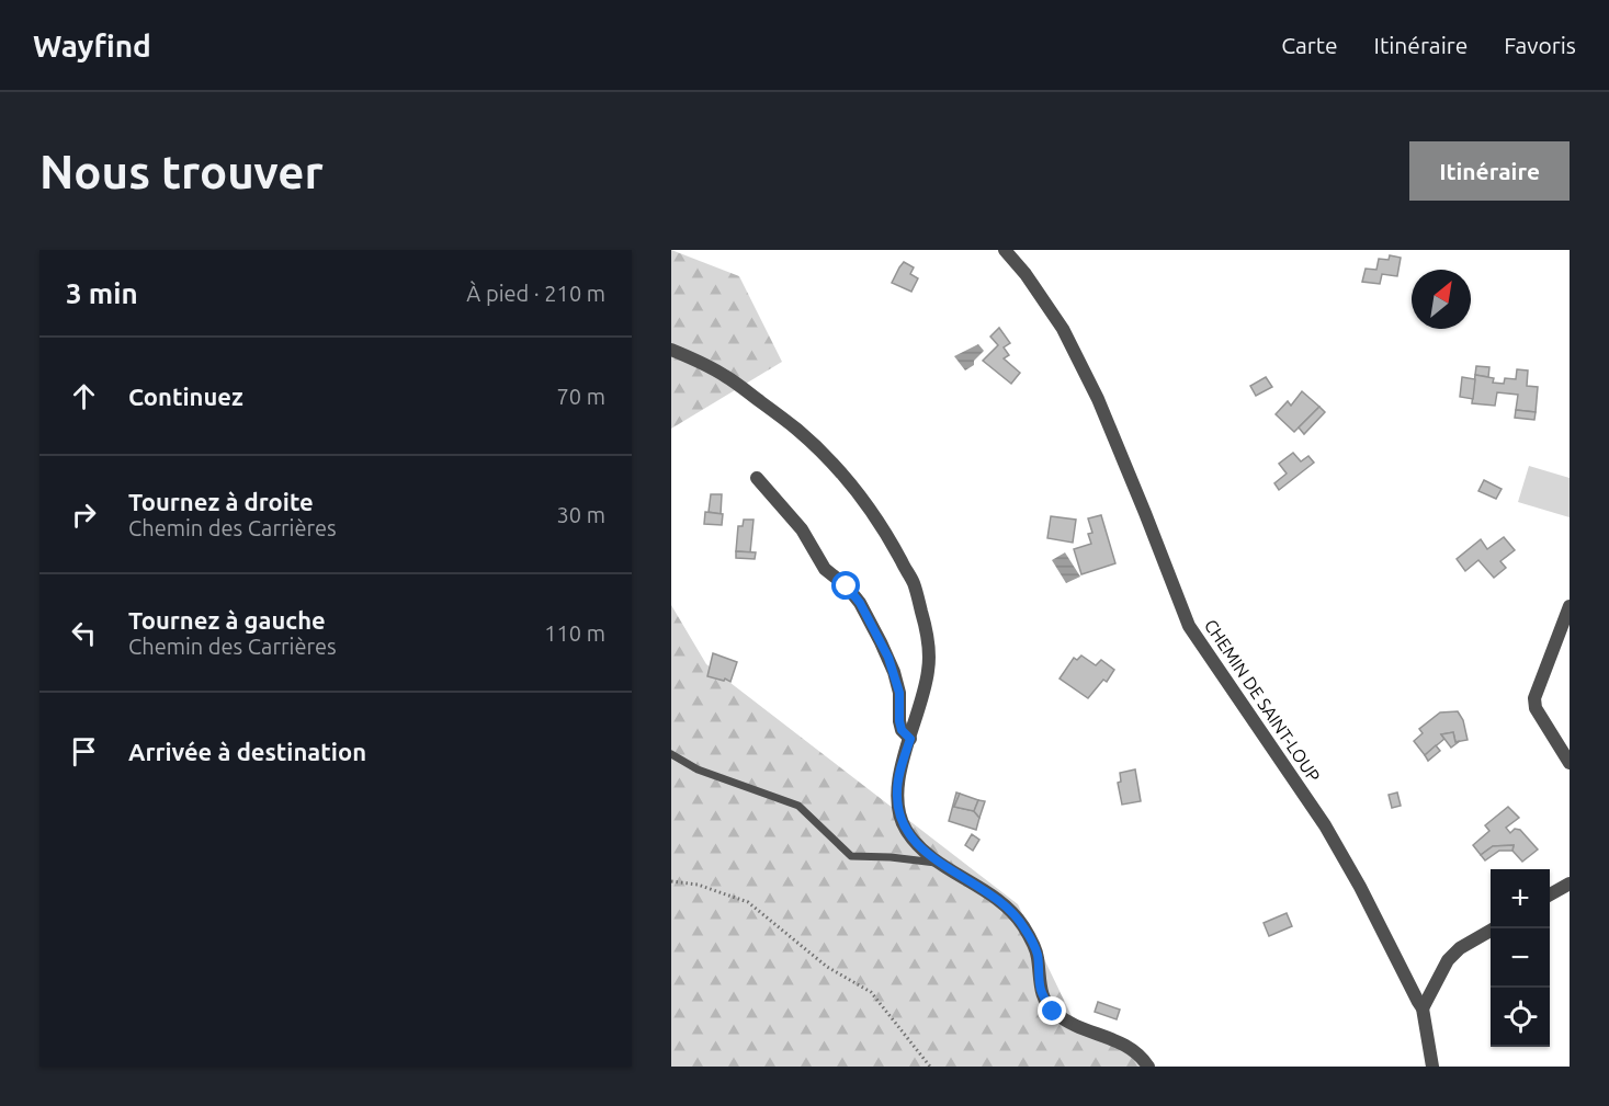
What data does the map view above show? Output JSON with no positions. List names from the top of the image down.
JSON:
{
  "streets": {
    "street": ["CHEMIN DE SAINT-LOUP"]
  },
  "north": "top right",
  "page": {
    "header": "Wayfind",
    "nav": ["Carte", "Itinéraire", "Favoris"],
    "buttons": "Itinéraire",
    "title": "Nous trouver",
    "heading": ["3 min", "À pied · 210 m"],
    "list": [
      ["Continuez", "70 m"],
      ["Tournez à droite", "Chemin des Carrières", "30 m"],
      ["Tournez à gauche", "Chemin des Carrières", "110 m"],
      "Arrivée à destination"
    ],
    "map_buttons": ["+", "−"]
  }
}
